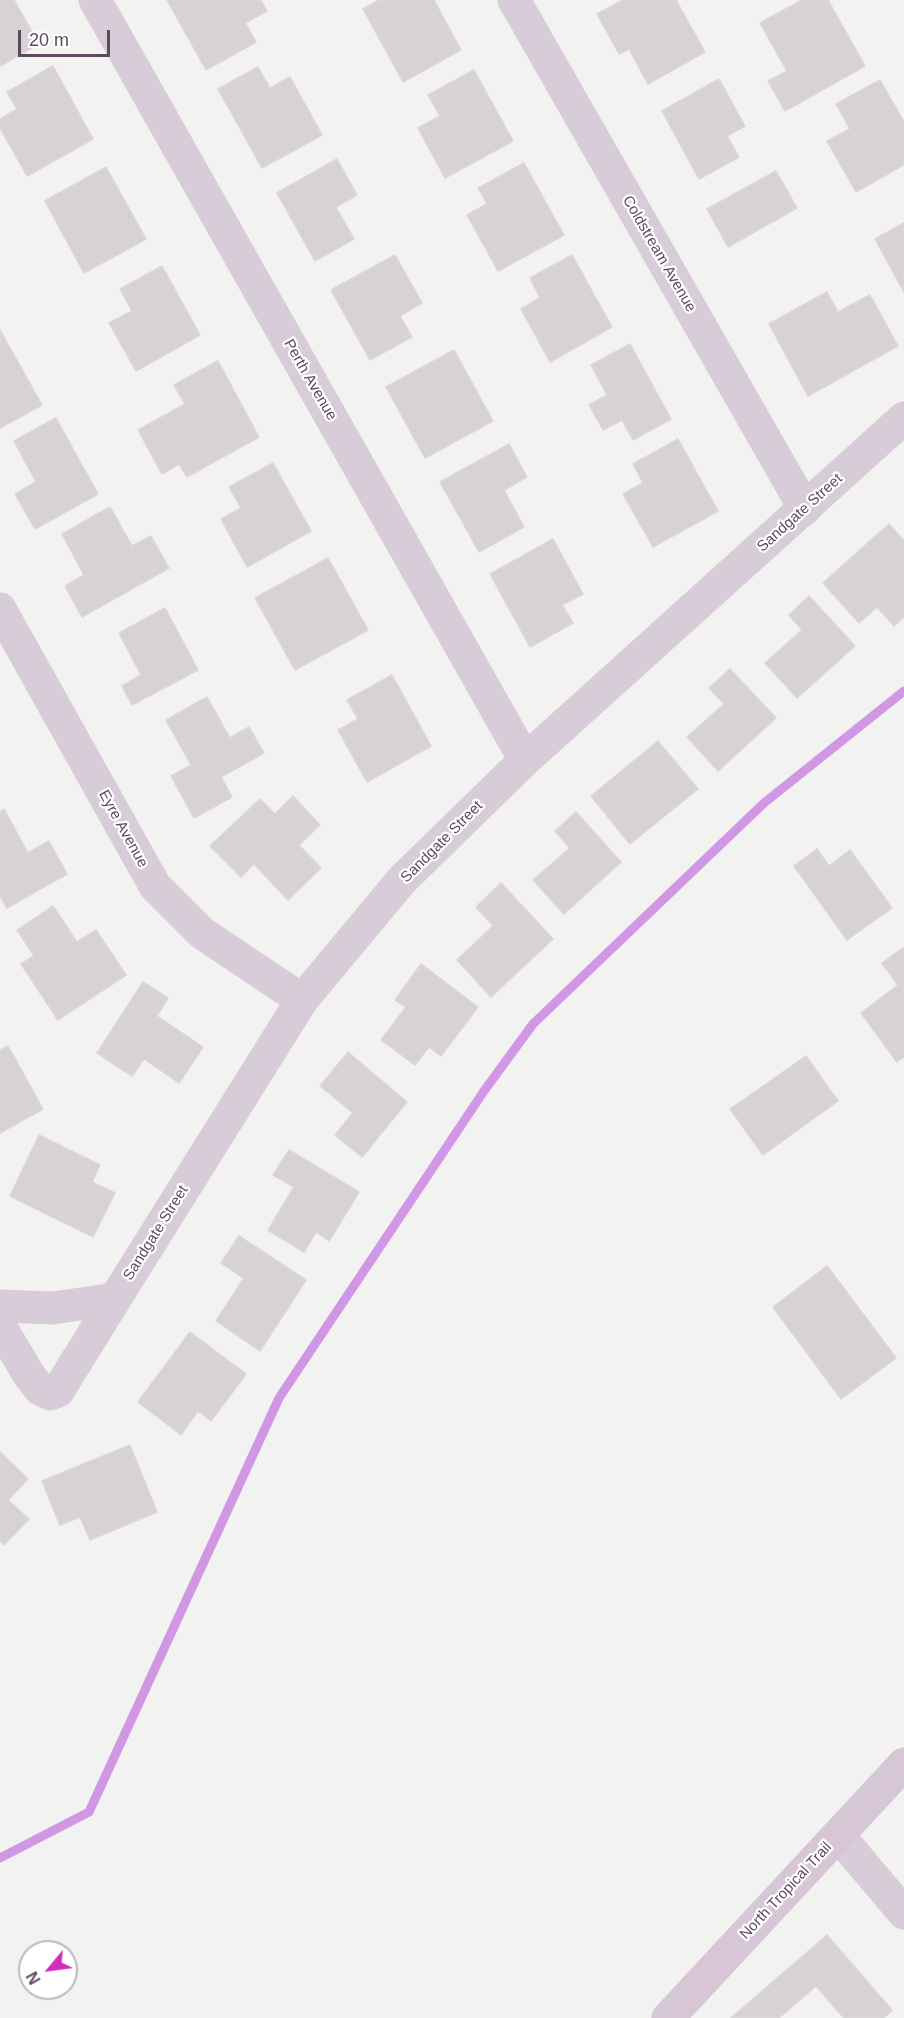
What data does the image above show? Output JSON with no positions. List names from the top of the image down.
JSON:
{
  "streets": {
    "street": [
      "Coldstream Avenue",
      "Perth Avenue",
      "Sandgate Street",
      "Eyre Avenue",
      "North Tropical Trail"
    ]
  },
  "crossings": [
    ["Coldstream Avenue", "Sandgate Street"],
    ["Perth Avenue", "Sandgate Street"],
    ["Sandgate Street", "Eyre Avenue"]
  ],
  "scale_bar": "20 m",
  "north": "bottom left"
}
